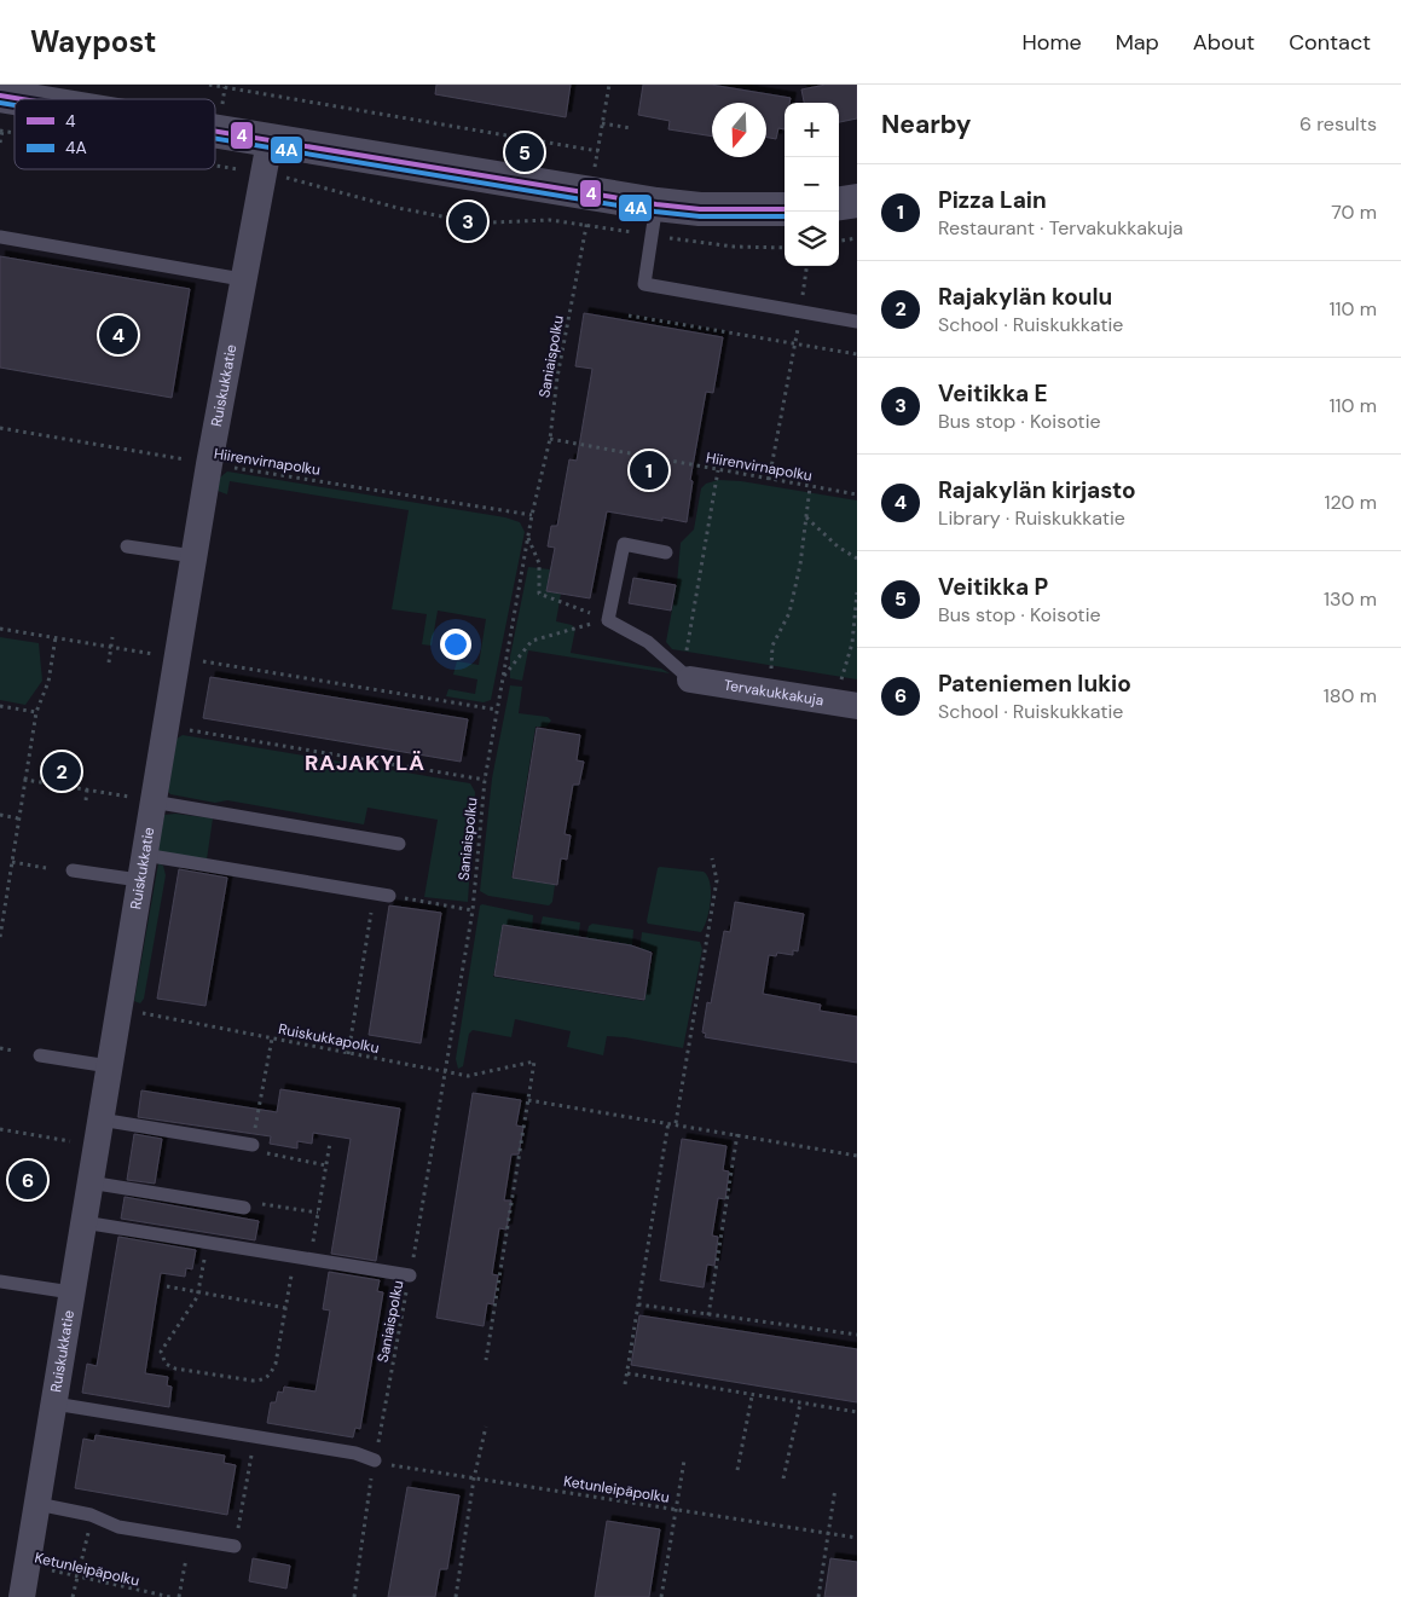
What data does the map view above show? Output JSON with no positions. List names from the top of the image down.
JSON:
{
  "streets": {
    "street": ["Ruiskukkatie", "Tervakukkakuja"],
    "path": [
      "Saniaispolku",
      "Hiirenvirnapolku",
      "Ruiskukkapolku",
      "Ketunleipäpolku"
    ]
  },
  "crossings": [
    ["Saniaispolku", "Hiirenvirnapolku"],
    ["Saniaispolku", "Ruiskukkapolku"],
    ["Saniaispolku", "Ketunleipäpolku"],
    ["Ruiskukkatie", "Hiirenvirnapolku"],
    ["Ruiskukkatie", "Ruiskukkapolku"],
    ["Ruiskukkatie", "Ketunleipäpolku"]
  ],
  "districts": ["RAJAKYLÄ"],
  "lines": ["transit line 4", "transit line 4A"],
  "legend": ["4", "4A"],
  "north": "bottom",
  "page": {
    "header": "Waypost",
    "nav": [
      "Home",
      "Map",
      "About",
      "Contact"
    ],
    "heading": ["Nearby", "6 results"],
    "map_buttons": ["+", "−"],
    "pins": [
      "5",
      "3",
      "4",
      "1",
      "2",
      "6"
    ],
    "list": [
      {
        "mark": "1",
        "name": "Pizza Lain",
        "note": "Restaurant · Tervakukkakuja",
        "value": "70 m"
      },
      {
        "mark": "2",
        "name": "Rajakylän koulu",
        "note": "School · Ruiskukkatie",
        "value": "110 m"
      },
      {
        "mark": "3",
        "name": "Veitikka E",
        "note": "Bus stop · Koisotie",
        "value": "110 m"
      },
      {
        "mark": "4",
        "name": "Rajakylän kirjasto",
        "note": "Library · Ruiskukkatie",
        "value": "120 m"
      },
      {
        "mark": "5",
        "name": "Veitikka P",
        "note": "Bus stop · Koisotie",
        "value": "130 m"
      },
      {
        "mark": "6",
        "name": "Pateniemen lukio",
        "note": "School · Ruiskukkatie",
        "value": "180 m"
      }
    ]
  }
}
